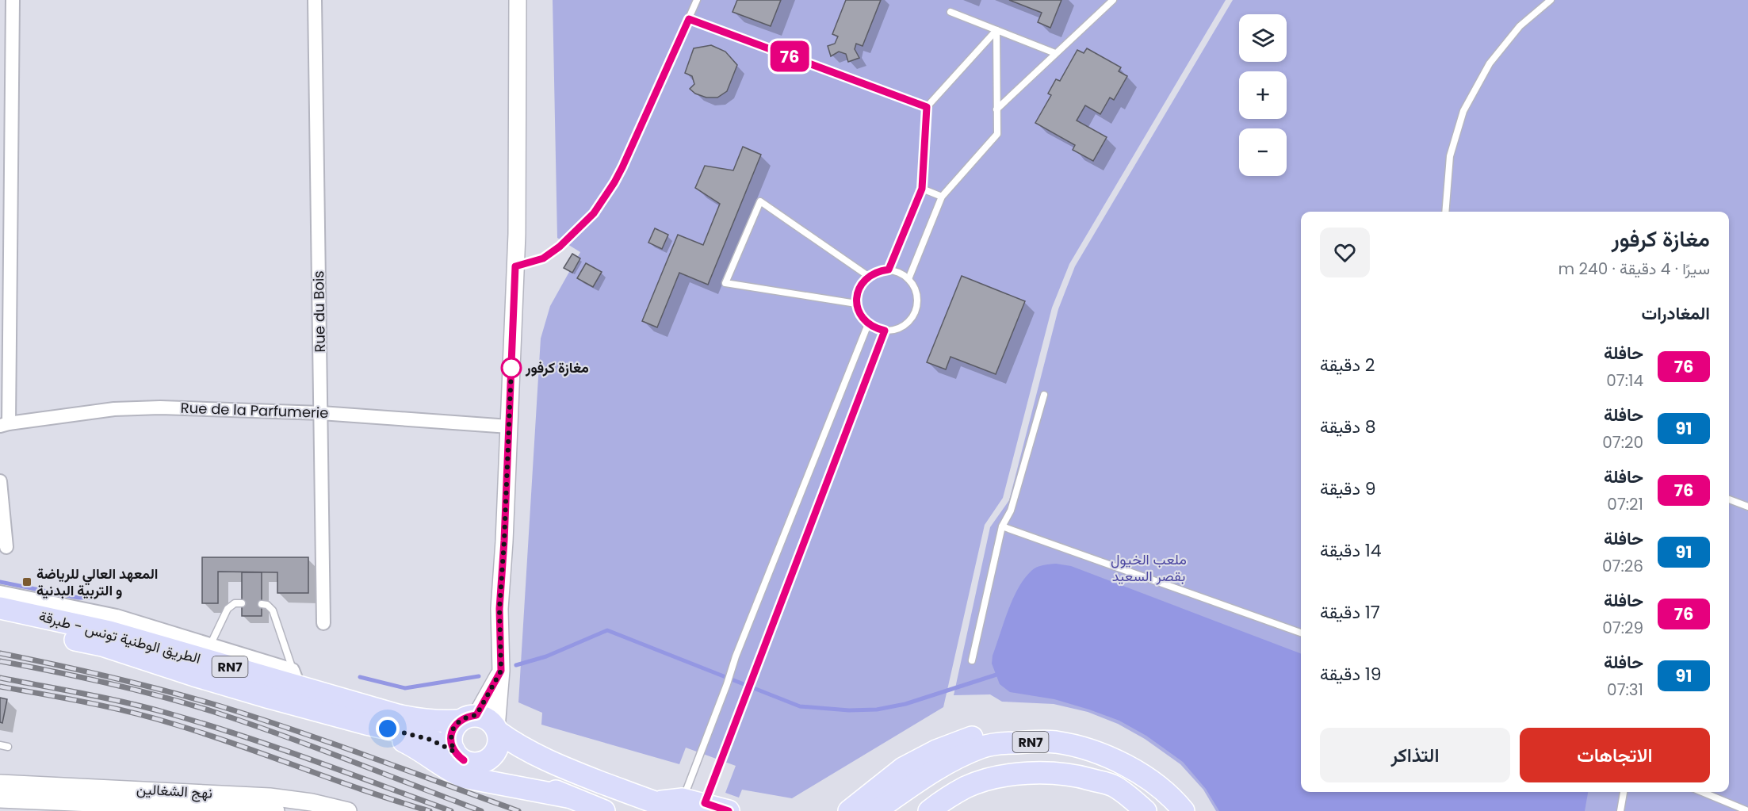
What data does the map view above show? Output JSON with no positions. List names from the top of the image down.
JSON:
{
  "streets": {
    "main road": ["الطريق الوطنية تونس - طبرقة", "RN7"],
    "street": ["Rue du Bois", "Rue de la Parfumerie", "نهج الشغالين"]
  },
  "crossings": [
    ["Rue du Bois", "Rue de la Parfumerie"],
    ["الطريق الوطنية تونس - طبرقة", "RN7"]
  ],
  "parks": ["ملعب الخيول بقصر السعيد"],
  "places": {
    "other": ["مغازة كرفور"],
    "transit": ["المعهد العالي للرياضة و التربية البدنية"]
  },
  "lines": ["bus line 76"],
  "page": {
    "on_map": "76",
    "map_buttons": ["+", "−"],
    "heading": [
      ["مغازة كرفور", "سيرًا · 4 دقيقة · 240 m"],
      "المغادرات"
    ],
    "list": [
      {
        "mark": "76",
        "name": "حافلة",
        "note": "07:14",
        "value": "2 دقيقة"
      },
      {
        "mark": "91",
        "name": "حافلة",
        "note": "07:20",
        "value": "8 دقيقة"
      },
      {
        "mark": "76",
        "name": "حافلة",
        "note": "07:21",
        "value": "9 دقيقة"
      },
      {
        "mark": "91",
        "name": "حافلة",
        "note": "07:26",
        "value": "14 دقيقة"
      },
      {
        "mark": "76",
        "name": "حافلة",
        "note": "07:29",
        "value": "17 دقيقة"
      },
      {
        "mark": "91",
        "name": "حافلة",
        "note": "07:31",
        "value": "19 دقيقة"
      }
    ],
    "buttons": ["الاتجاهات", "التذاكر"]
  }
}
